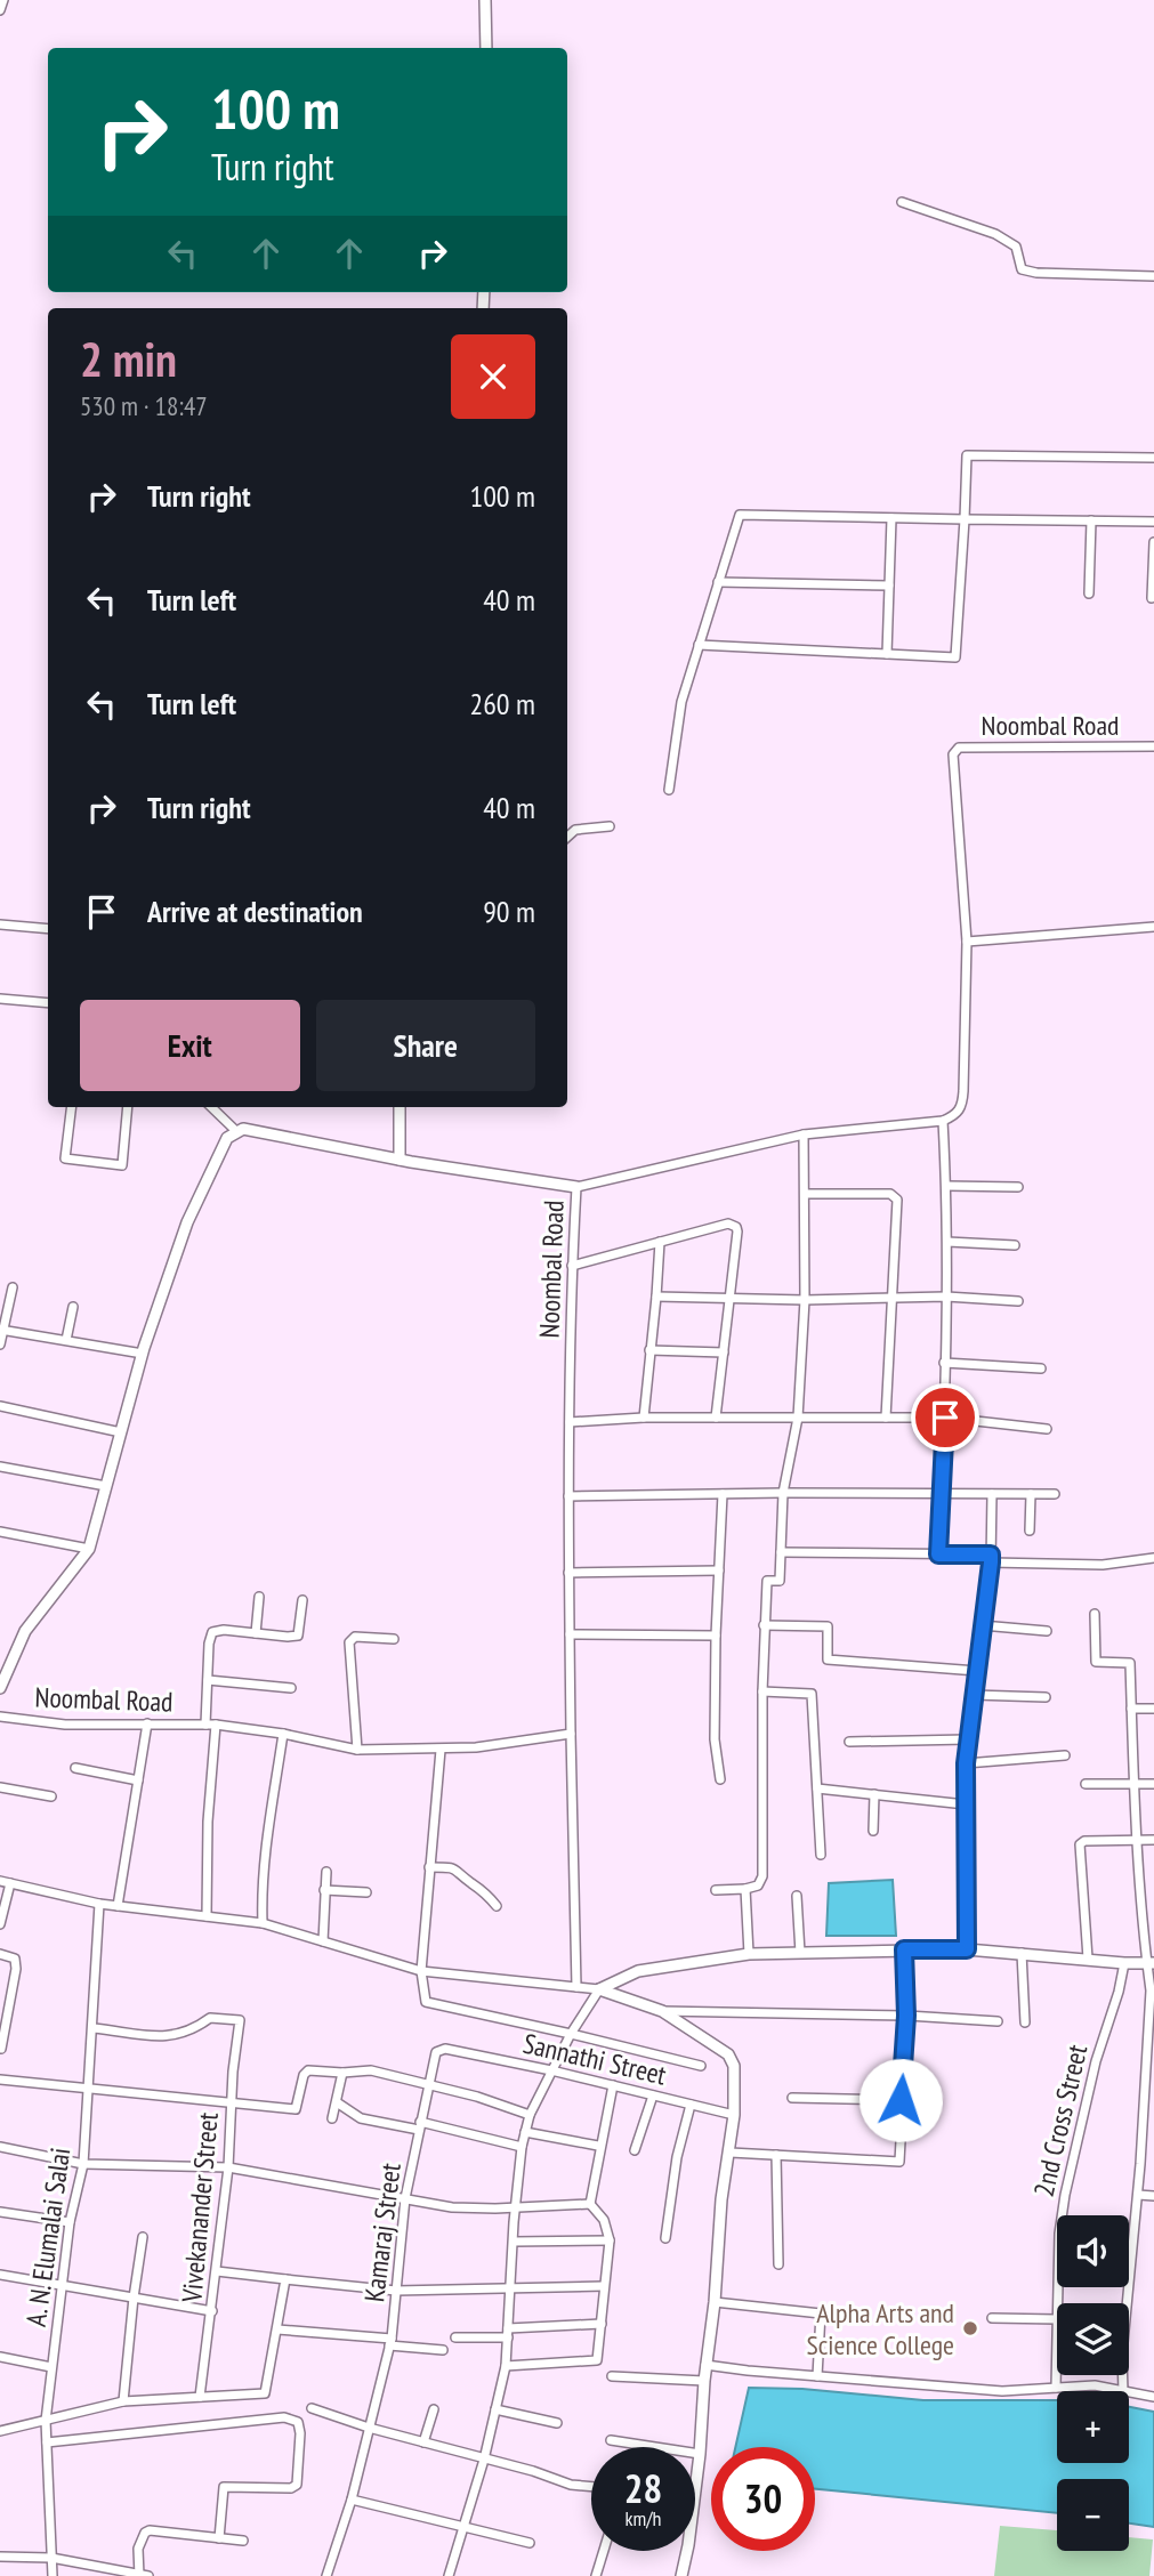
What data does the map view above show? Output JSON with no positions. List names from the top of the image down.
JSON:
{
  "streets": {
    "street": [
      "Noombal Road",
      "Sannathi Street",
      "2nd Cross Street",
      "Vivekanander Street",
      "Kamaraj Street",
      "A. N. Elumalai Salai"
    ]
  },
  "crossings": [
    ["Sannathi Street", "Kamaraj Street"],
    ["Vivekanander Street", "A. N. Elumalai Salai"]
  ],
  "places": ["Alpha Arts and Science College"],
  "page": {
    "turn": ["100 m", "Turn right"],
    "heading": ["2 min", "530 m · 18:47"],
    "list": [
      {
        "name": "Turn right",
        "value": "100 m"
      },
      {
        "name": "Turn left",
        "value": "40 m"
      },
      {
        "name": "Turn left",
        "value": "260 m"
      },
      {
        "name": "Turn right",
        "value": "40 m"
      },
      {
        "name": "Arrive at destination",
        "value": "90 m"
      }
    ],
    "buttons": ["Exit", "Share"],
    "map_buttons": ["+", "−"],
    "speed": "28 km/h",
    "limit": "30"
  }
}
